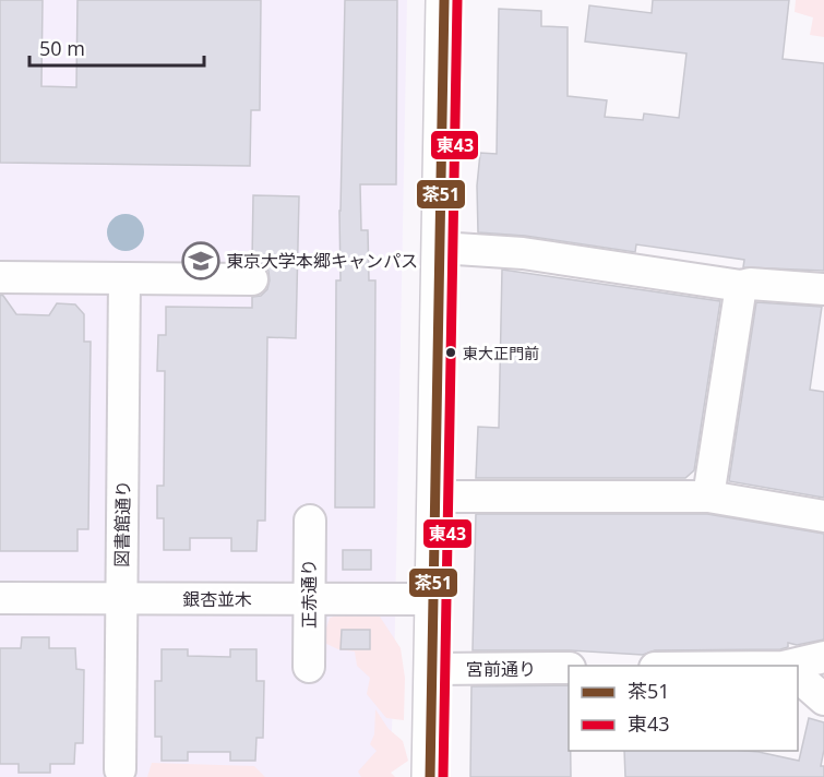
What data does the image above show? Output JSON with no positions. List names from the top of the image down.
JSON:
{
  "streets": {
    "street": [
      "図書館通り",
      "正赤通り",
      "銀杏並木",
      "宮前通り"
    ]
  },
  "crossings": [
    ["図書館通り", "銀杏並木"],
    ["正赤通り", "銀杏並木"]
  ],
  "places": {
    "school or university": ["東京大学本郷キャンパス"],
    "other": ["東大正門前"]
  },
  "lines": ["transit line 茶51", "transit line 東43"],
  "legend": ["茶51", "東43"],
  "scale_bar": "50 m"
}
